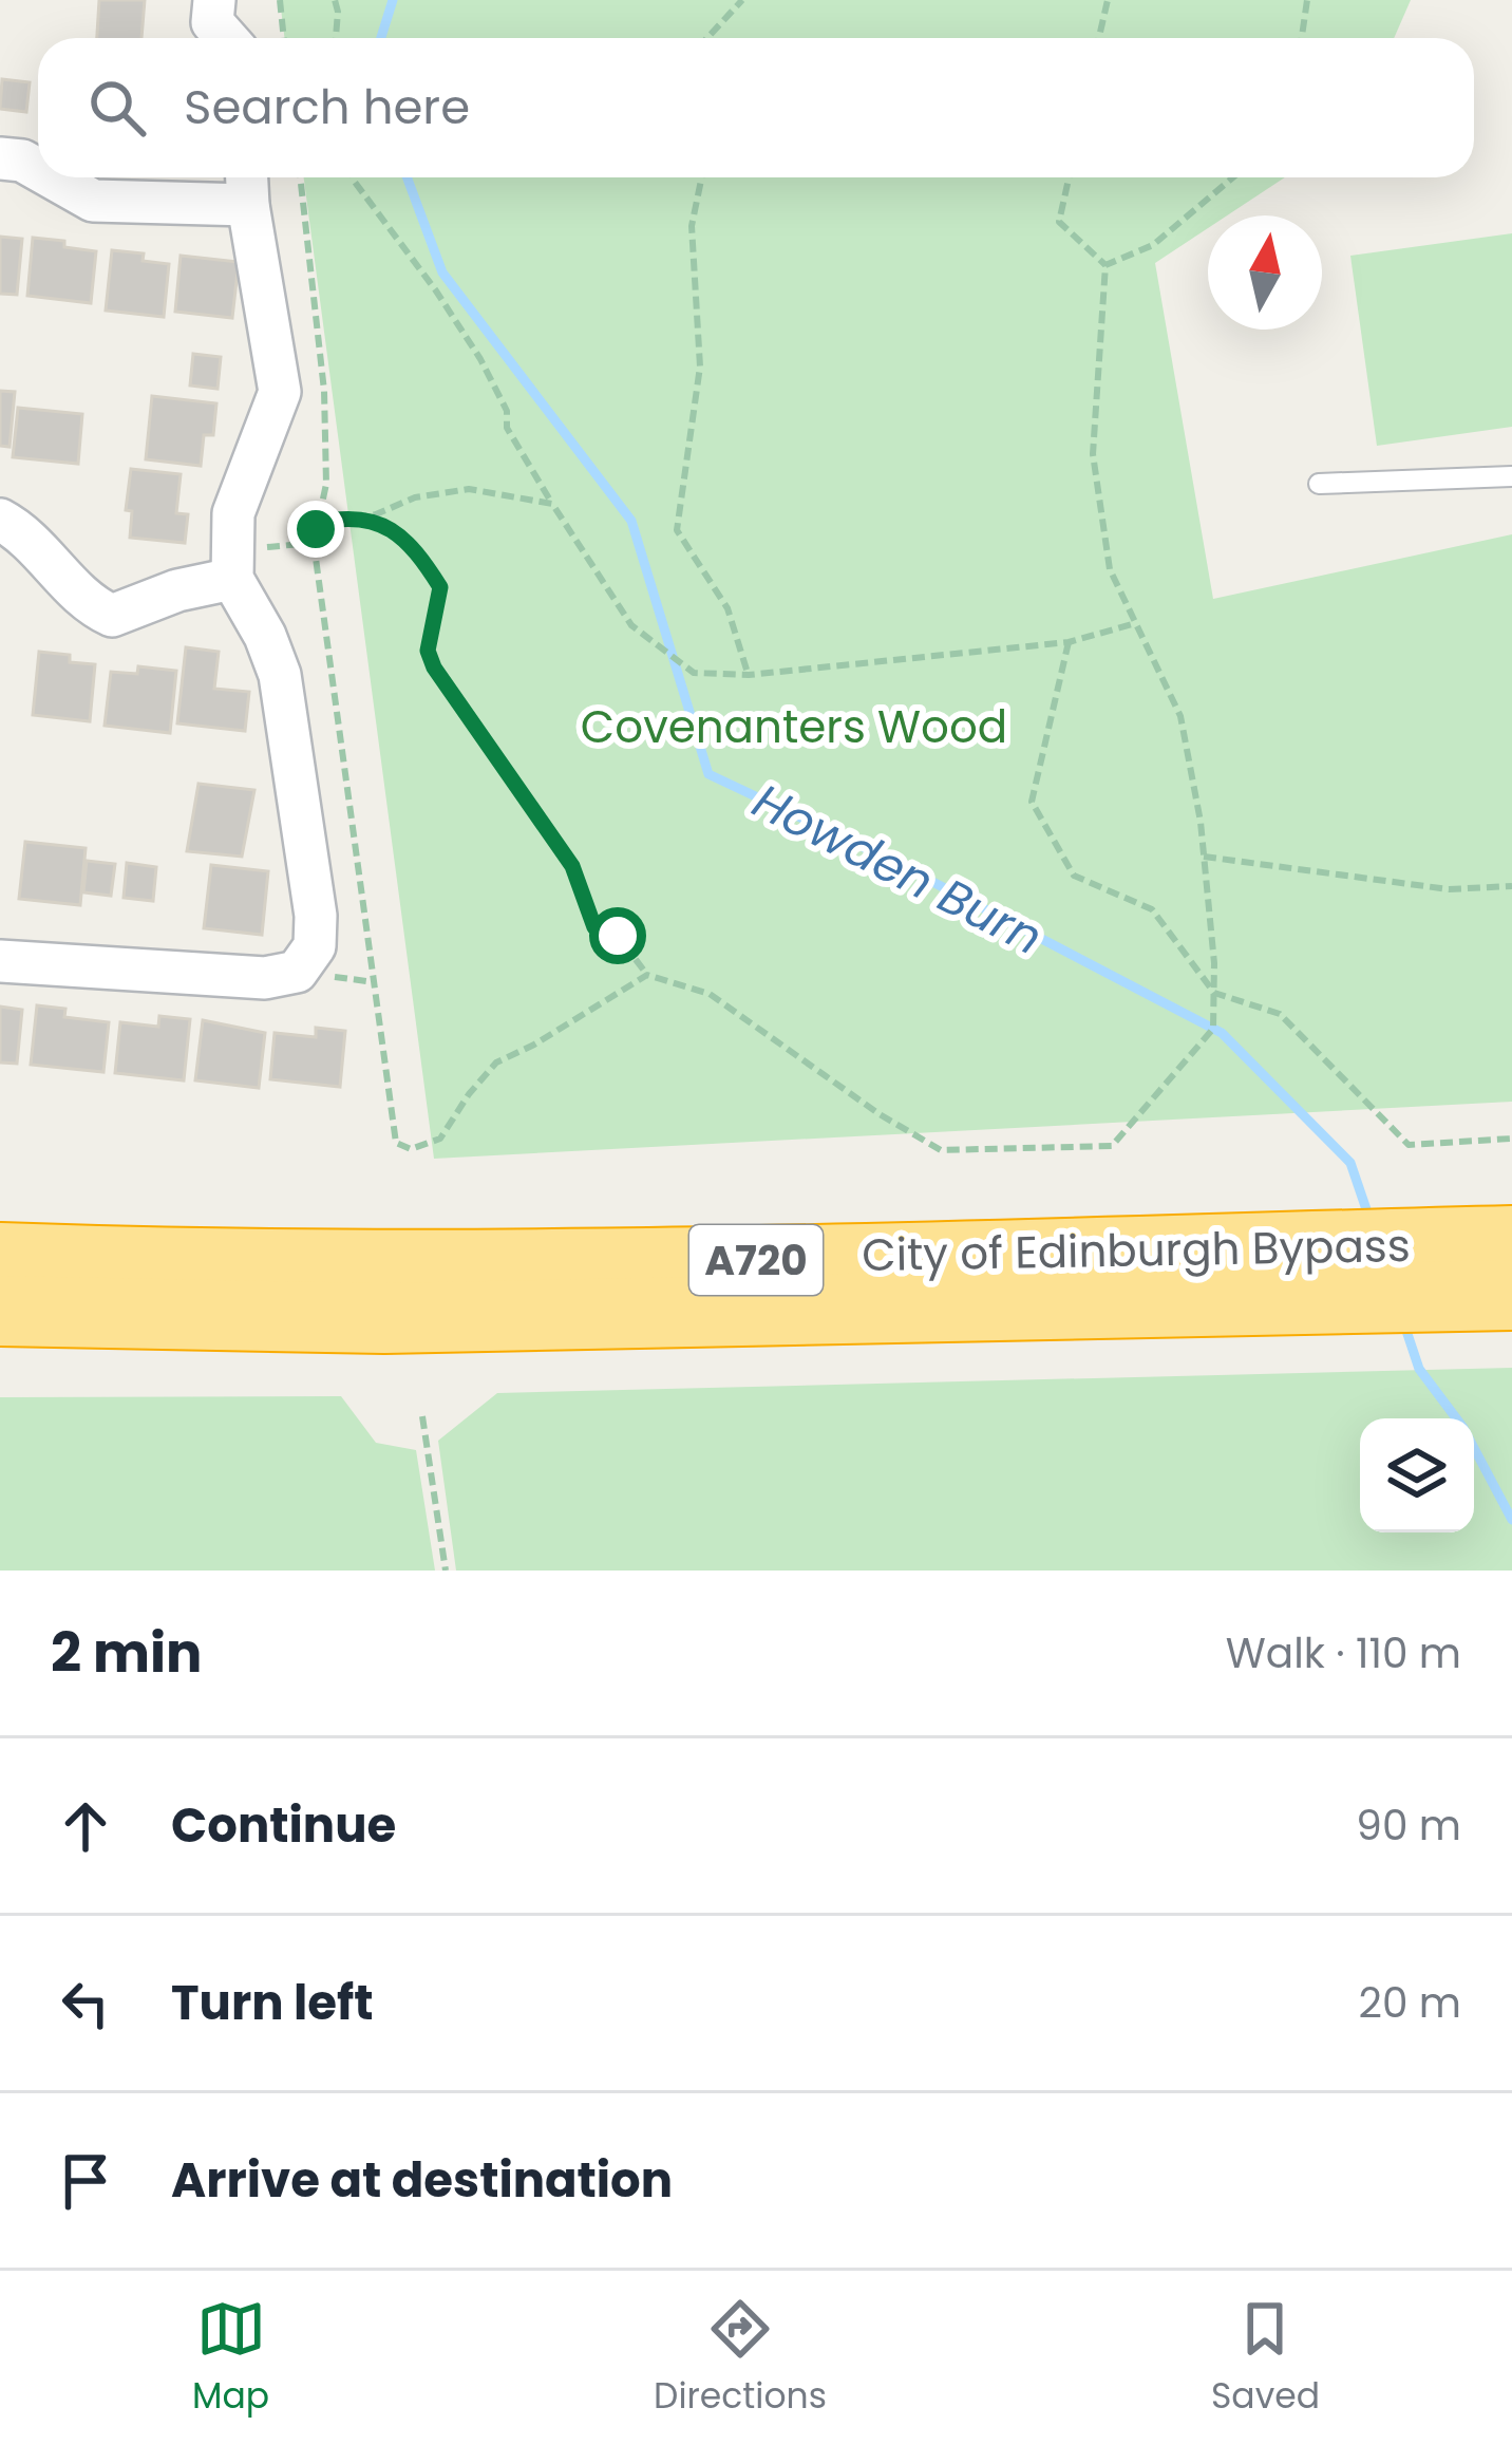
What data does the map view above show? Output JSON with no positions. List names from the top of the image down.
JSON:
{
  "streets": {
    "highway": ["City of Edinburgh Bypass", "A720"]
  },
  "water": ["Howden Burn"],
  "parks": ["Covenanters Wood"],
  "north": "top",
  "page": {
    "search": "Search here",
    "heading": ["2 min", "Walk · 110 m"],
    "list": [
      ["Continue", "90 m"],
      ["Turn left", "20 m"],
      "Arrive at destination"
    ],
    "nav": ["Map", "Directions", "Saved"]
  }
}
